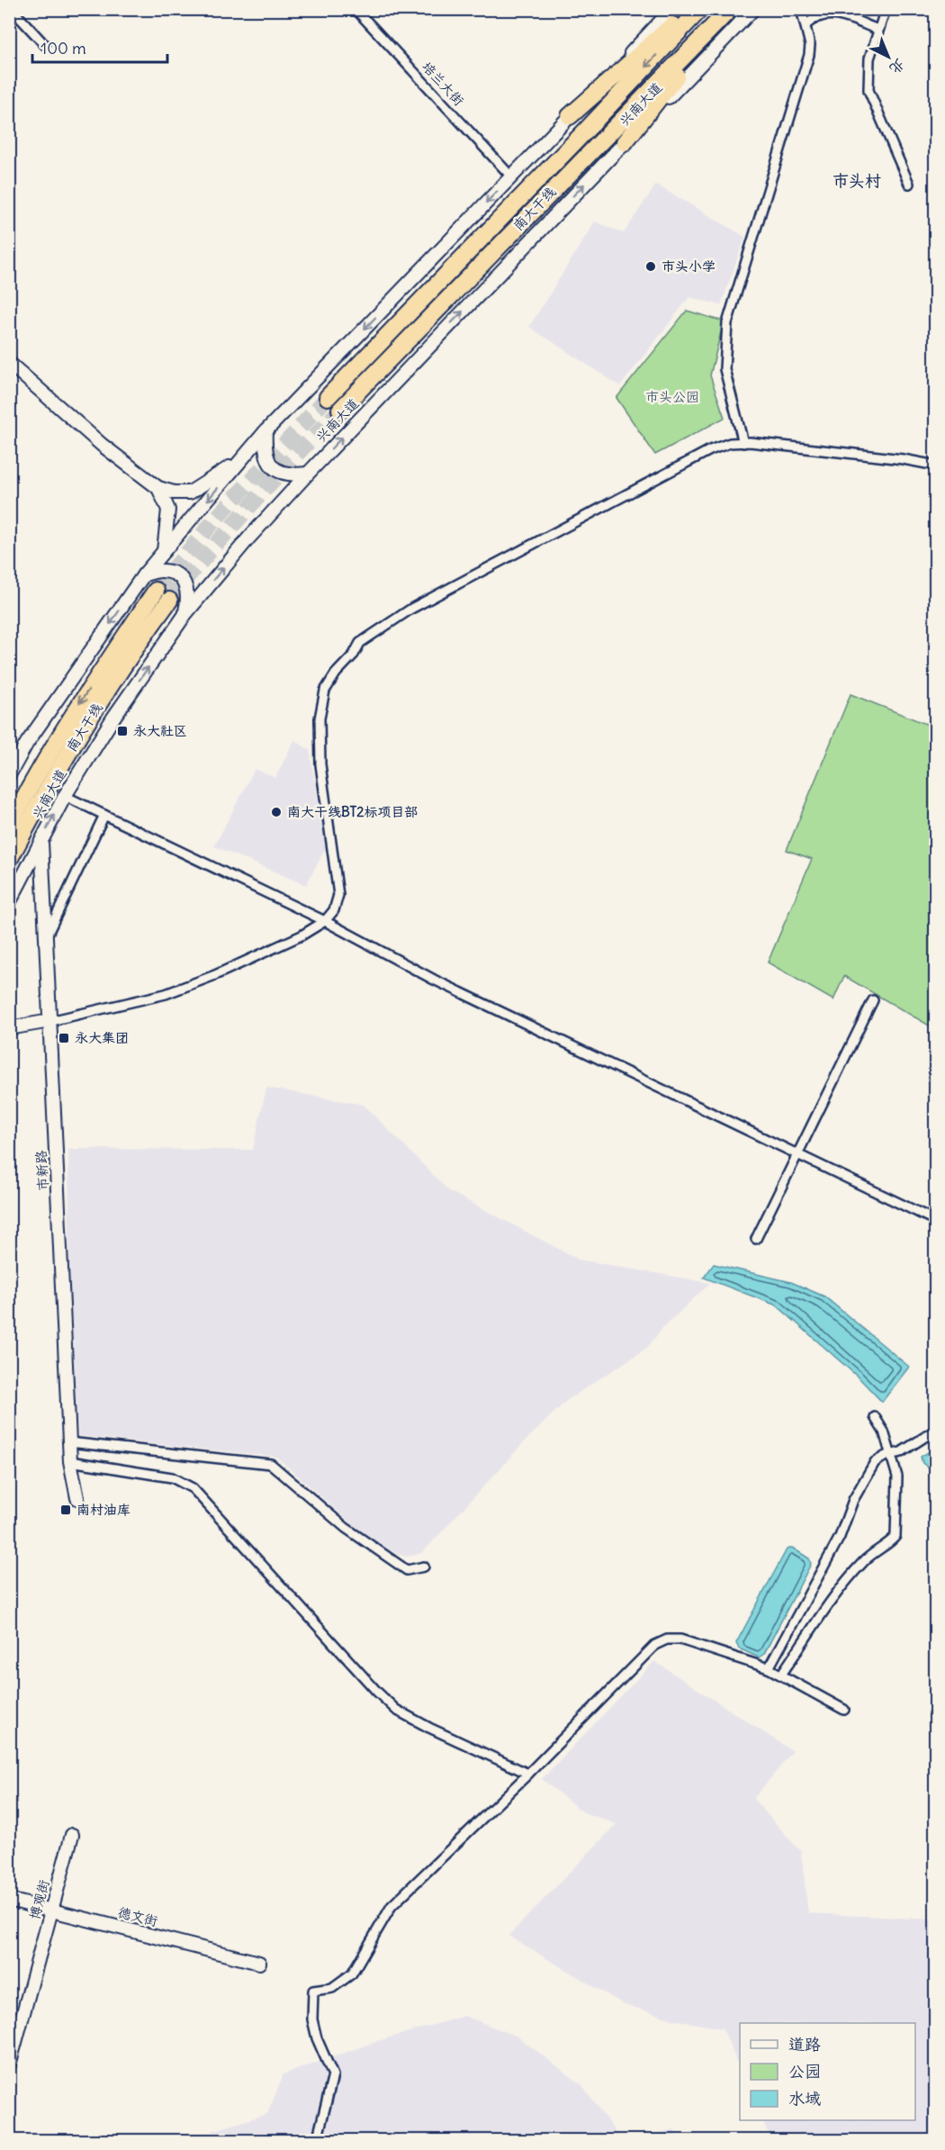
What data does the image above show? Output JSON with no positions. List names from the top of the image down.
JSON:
{
  "streets": {
    "highway": ["南大干线"],
    "main road": [
      "兴南大道",
      "市新路",
      "博观街",
      "德文街"
    ],
    "street": ["培兰大街"]
  },
  "crossings": [
    ["兴南大道", "市新路"],
    ["博观街", "德文街"]
  ],
  "districts": ["市头村"],
  "parks": ["市头公园"],
  "places": {
    "other": ["市头小学", "南大干线BT2标项目部"],
    "transit": ["永大社区", "永大集团", "南村油库"]
  },
  "legend": ["道路", "公园", "水域"],
  "scale_bar": "100 m",
  "north": "bottom right"
}
